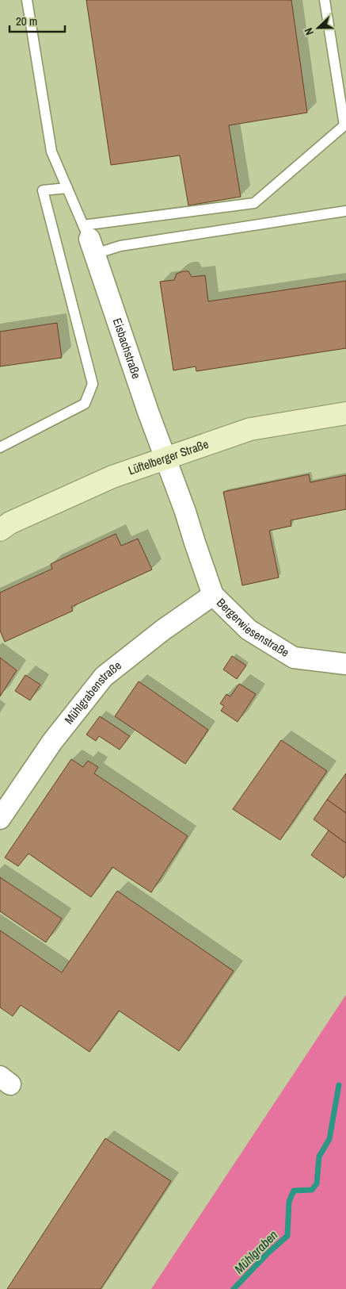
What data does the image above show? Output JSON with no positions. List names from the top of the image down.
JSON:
{
  "streets": {
    "main road": ["Lüftelberger Straße"],
    "street": ["Eisbachstraße", "Bergerwiesenstraße", "Mühlgrabenstraße"]
  },
  "crossings": [
    ["Eisbachstraße", "Lüftelberger Straße"],
    ["Eisbachstraße", "Bergerwiesenstraße"],
    ["Lüftelberger Straße", "Bergerwiesenstraße"],
    ["Bergerwiesenstraße", "Mühlgrabenstraße"]
  ],
  "water": ["Mühlgraben"],
  "scale_bar": "20 m",
  "north": "left"
}
